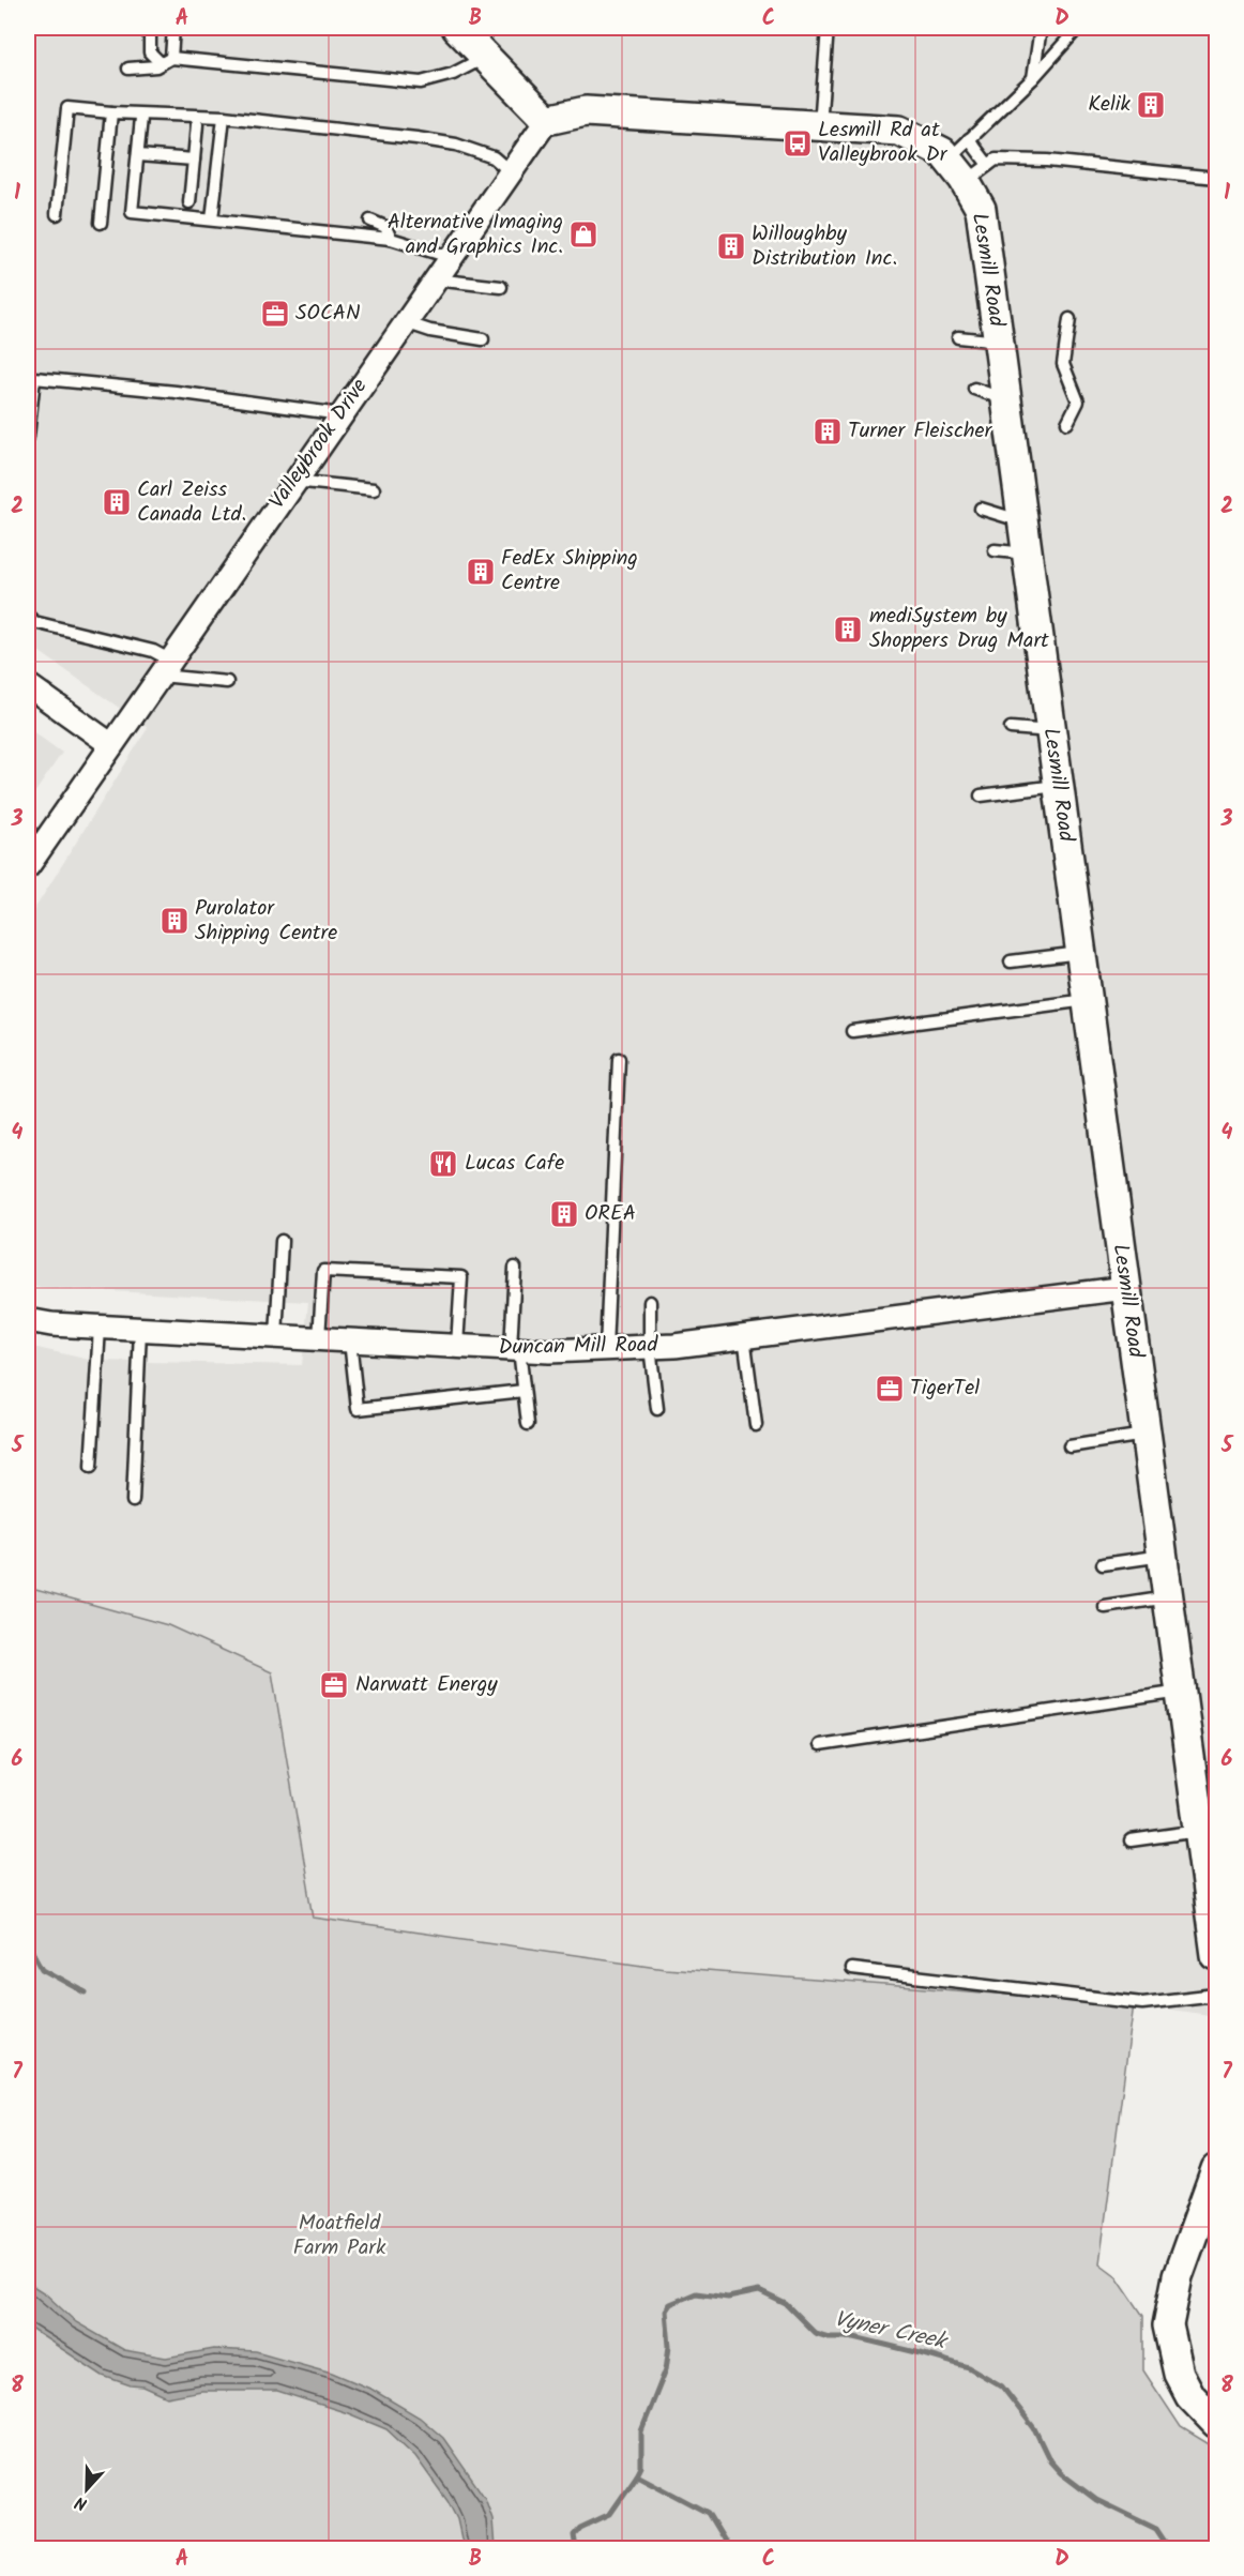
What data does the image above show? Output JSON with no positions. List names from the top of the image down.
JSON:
{
  "streets": {
    "street": ["Lesmill Road", "Valleybrook Drive", "Duncan Mill Road"]
  },
  "crossings": [
    ["Lesmill Road", "Valleybrook Drive"],
    ["Lesmill Road", "Duncan Mill Road"]
  ],
  "water": ["Vyner Creek"],
  "parks": ["Moatfield Farm Park"],
  "places": {
    "building": [
      "Kelik",
      "Willoughby Distribution Inc.",
      "Turner Fleischer",
      "Carl Zeiss Canada Ltd.",
      "FedEx Shipping Centre",
      "mediSystem by Shoppers Drug Mart",
      "Purolator Shipping Centre",
      "OREA"
    ],
    "bus stop": ["Lesmill Rd at Valleybrook Dr"],
    "shop": ["Alternative Imaging and Graphics Inc."],
    "office": ["SOCAN", "TigerTel", "Narwatt Energy"],
    "restaurant": ["Lucas Cafe"]
  },
  "north": "bottom",
  "grid": {
    "columns": [
      "A",
      "B",
      "C",
      "D"
    ],
    "rows": [
      "1",
      "2",
      "3",
      "4",
      "5",
      "6",
      "7",
      "8"
    ]
  }
}
